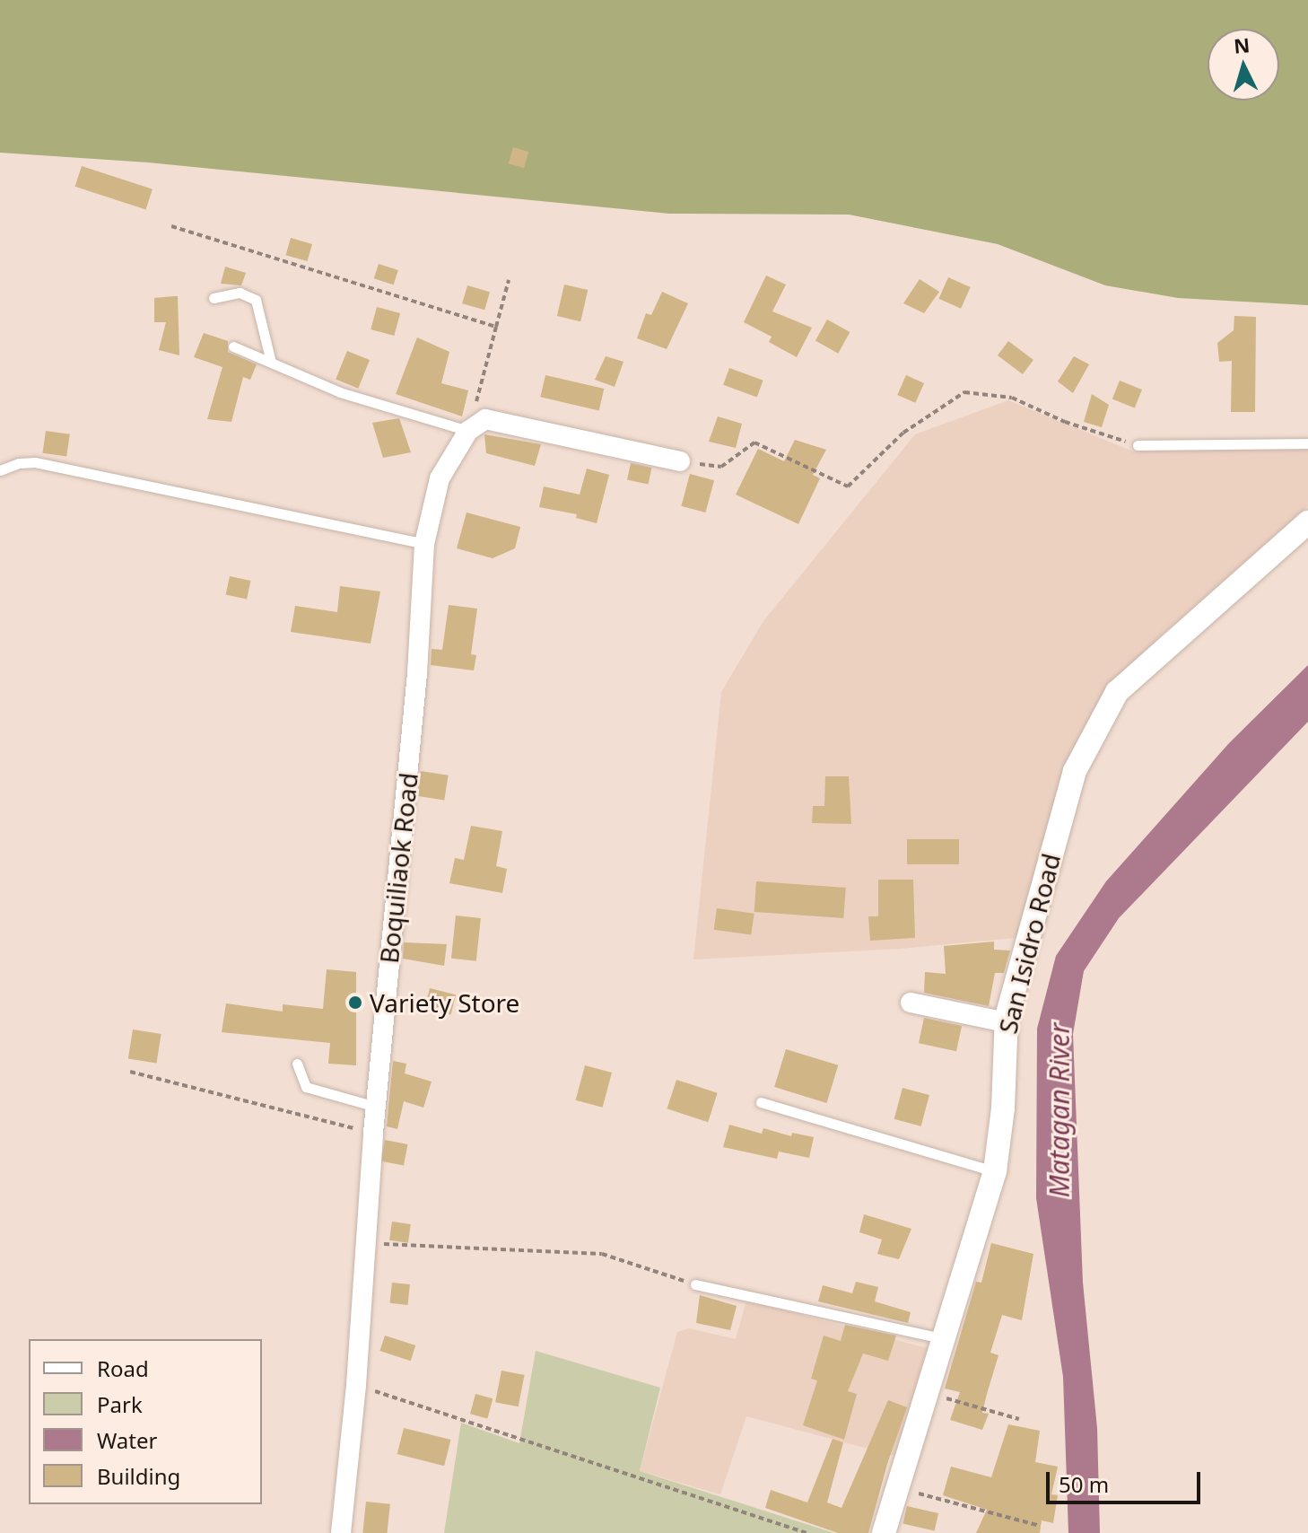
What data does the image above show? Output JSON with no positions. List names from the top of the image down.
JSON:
{
  "streets": {
    "street": ["Boquiliaok Road", "San Isidro Road"]
  },
  "water": ["Matagan River"],
  "places": ["Variety Store"],
  "legend": [
    "Road",
    "Park",
    "Water",
    "Building"
  ],
  "scale_bar": "50 m",
  "north": "top"
}
